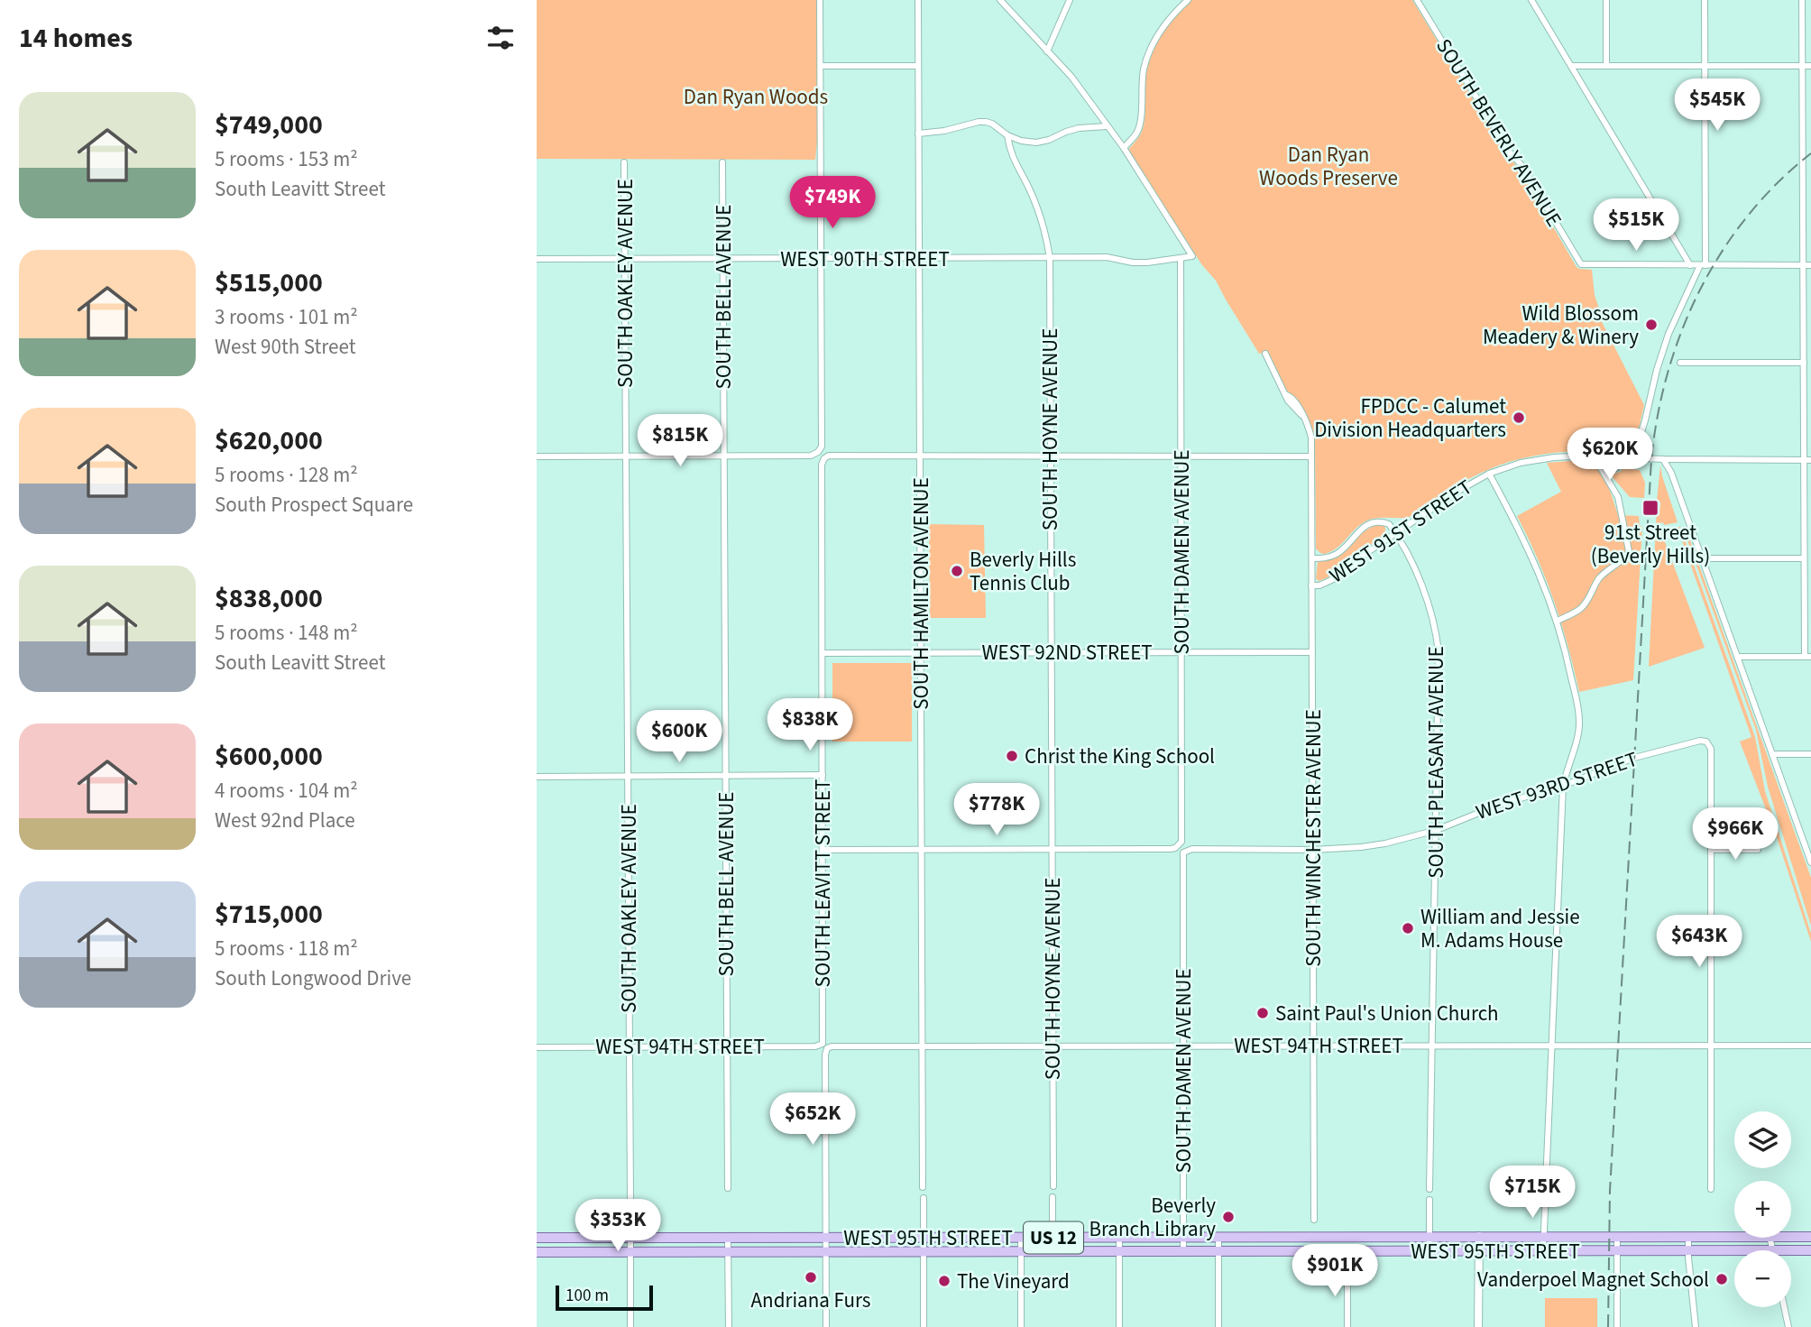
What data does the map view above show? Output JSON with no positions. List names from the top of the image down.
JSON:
{
  "streets": {
    "main road": ["WEST 95TH STREET", "US 12"],
    "street": [
      "SOUTH BEVERLY AVENUE",
      "WEST 90TH STREET",
      "SOUTH OAKLEY AVENUE",
      "SOUTH BELL AVENUE",
      "SOUTH HOYNE AVENUE",
      "WEST 91ST STREET",
      "SOUTH DAMEN AVENUE",
      "SOUTH HAMILTON AVENUE",
      "WEST 92ND STREET",
      "SOUTH PLEASANT AVENUE",
      "WEST 93RD STREET",
      "SOUTH WINCHESTER AVENUE",
      "SOUTH LEAVITT STREET",
      "WEST 94TH STREET"
    ]
  },
  "crossings": [
    ["WEST 90TH STREET", "SOUTH OAKLEY AVENUE"],
    ["WEST 90TH STREET", "SOUTH BELL AVENUE"],
    ["WEST 90TH STREET", "SOUTH HOYNE AVENUE"],
    ["WEST 90TH STREET", "SOUTH DAMEN AVENUE"],
    ["WEST 90TH STREET", "SOUTH HAMILTON AVENUE"],
    ["SOUTH OAKLEY AVENUE", "WEST 94TH STREET"],
    ["SOUTH BELL AVENUE", "WEST 94TH STREET"],
    ["SOUTH HOYNE AVENUE", "SOUTH DAMEN AVENUE"],
    ["SOUTH HOYNE AVENUE", "WEST 92ND STREET"],
    ["SOUTH HOYNE AVENUE", "WEST 94TH STREET"],
    ["WEST 91ST STREET", "SOUTH PLEASANT AVENUE"],
    ["WEST 91ST STREET", "SOUTH WINCHESTER AVENUE"],
    ["SOUTH DAMEN AVENUE", "WEST 92ND STREET"],
    ["SOUTH DAMEN AVENUE", "WEST 93RD STREET"],
    ["SOUTH DAMEN AVENUE", "WEST 94TH STREET"],
    ["SOUTH DAMEN AVENUE", "WEST 95TH STREET"],
    ["SOUTH HAMILTON AVENUE", "WEST 92ND STREET"],
    ["SOUTH HAMILTON AVENUE", "SOUTH LEAVITT STREET"],
    ["SOUTH HAMILTON AVENUE", "WEST 94TH STREET"],
    ["WEST 92ND STREET", "SOUTH WINCHESTER AVENUE"],
    ["WEST 92ND STREET", "SOUTH LEAVITT STREET"],
    ["SOUTH PLEASANT AVENUE", "WEST 93RD STREET"],
    ["SOUTH PLEASANT AVENUE", "WEST 94TH STREET"],
    ["WEST 93RD STREET", "SOUTH WINCHESTER AVENUE"],
    ["SOUTH WINCHESTER AVENUE", "WEST 94TH STREET"],
    ["SOUTH LEAVITT STREET", "WEST 94TH STREET"],
    ["SOUTH LEAVITT STREET", "WEST 95TH STREET"]
  ],
  "parks": ["Dan Ryan Woods", "Dan Ryan Woods Preserve"],
  "places": {
    "other": [
      "Wild Blossom Meadery & Winery",
      "FPDCC - Calumet Division Headquarters",
      "Beverly Hills Tennis Club",
      "Christ the King School",
      "William and Jessie M. Adams House",
      "Saint Paul's Union Church",
      "Beverly Branch Library",
      "Andriana Furs",
      "Vanderpoel Magnet School",
      "The Vineyard"
    ],
    "transit": ["91st Street (Beverly Hills)"]
  },
  "scale_bar": "100 m",
  "page": {
    "heading": "14 homes",
    "list": [
      {
        "name": "$749,000",
        "note": "5 rooms · 153 m² · South Leavitt Street"
      },
      {
        "name": "$515,000",
        "note": "3 rooms · 101 m² · West 90th Street"
      },
      {
        "name": "$620,000",
        "note": "5 rooms · 128 m² · South Prospect Square"
      },
      {
        "name": "$838,000",
        "note": "5 rooms · 148 m² · South Leavitt Street"
      },
      {
        "name": "$600,000",
        "note": "4 rooms · 104 m² · West 92nd Place"
      },
      {
        "name": "$715,000",
        "note": "5 rooms · 118 m² · South Longwood Drive"
      }
    ],
    "price": [
      "$545K",
      "$749K",
      "$515K",
      "$815K",
      "$620K",
      "$838K",
      "$600K",
      "$778K",
      "$966K",
      "$643K",
      "$652K",
      "$715K",
      "$353K",
      "$901K"
    ],
    "map_buttons": ["+", "−"],
    "scale": "100 m"
  }
}
